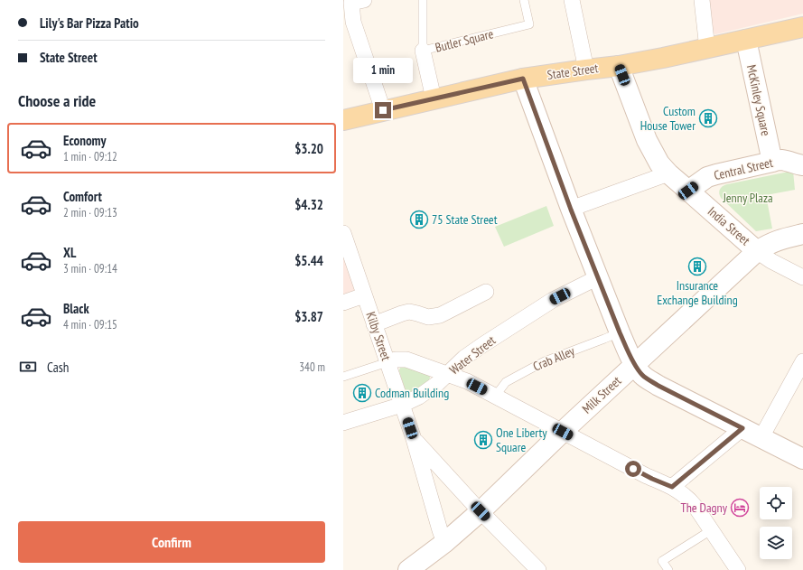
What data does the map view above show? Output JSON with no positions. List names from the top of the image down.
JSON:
{
  "streets": {
    "main road": [
      "State Street",
      "McKinley Square",
      "Central Street",
      "India Street",
      "Milk Street"
    ],
    "street": ["Kilby Street", "Water Street"],
    "lane": ["Butler Square", "Crab Alley"]
  },
  "crossings": [
    ["State Street", "McKinley Square"],
    ["State Street", "India Street"],
    ["McKinley Square", "Central Street"],
    ["Central Street", "India Street"],
    ["India Street", "Milk Street"],
    ["Kilby Street", "Water Street"],
    ["Kilby Street", "Milk Street"]
  ],
  "parks": ["Jenny Plaza"],
  "places": {
    "building": [
      "Custom House Tower",
      "75 State Street",
      "Insurance Exchange Building",
      "Codman Building",
      "One Liberty Square"
    ],
    "hotel": ["The Dagny"]
  },
  "page": {
    "banner": ["Lily's Bar Pizza Patio", "State Street"],
    "bubble": "1 min",
    "heading": "Choose a ride",
    "list": [
      {
        "name": "Economy",
        "note": "1 min · 09:12",
        "value": "$3.20"
      },
      {
        "name": "Comfort",
        "note": "2 min · 09:13",
        "value": "$4.32"
      },
      {
        "name": "XL",
        "note": "3 min · 09:14",
        "value": "$5.44"
      },
      {
        "name": "Black",
        "note": "4 min · 09:15",
        "value": "$3.87"
      }
    ],
    "pay": ["Cash", "340 m"],
    "buttons": "Confirm"
  }
}
